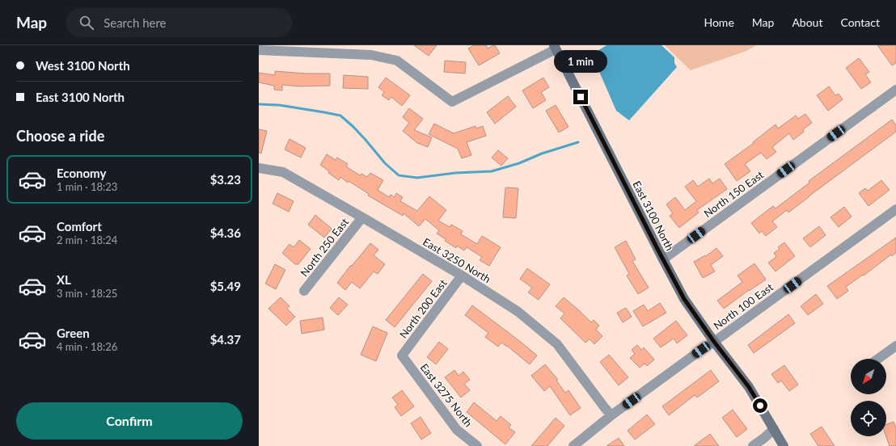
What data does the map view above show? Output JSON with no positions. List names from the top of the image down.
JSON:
{
  "streets": {
    "street": [
      "North 150 East",
      "East 3100 North",
      "North 250 East",
      "East 3250 North",
      "North 100 East",
      "North 200 East",
      "East 3275 North"
    ]
  },
  "crossings": [
    ["North 150 East", "East 3100 North"],
    ["East 3100 North", "North 100 East"],
    ["North 250 East", "East 3250 North"],
    ["East 3250 North", "North 100 East"],
    ["East 3250 North", "North 200 East"],
    ["North 200 East", "East 3275 North"]
  ],
  "north": "bottom left",
  "page": {
    "header": "Map",
    "search": "Search here",
    "nav": [
      "Home",
      "Map",
      "About",
      "Contact"
    ],
    "banner": ["West 3100 North", "East 3100 North"],
    "bubble": "1 min",
    "heading": "Choose a ride",
    "list": [
      {
        "name": "Economy",
        "note": "1 min · 18:23",
        "value": "$3.23"
      },
      {
        "name": "Comfort",
        "note": "2 min · 18:24",
        "value": "$4.36"
      },
      {
        "name": "XL",
        "note": "3 min · 18:25",
        "value": "$5.49"
      },
      {
        "name": "Green",
        "note": "4 min · 18:26",
        "value": "$4.37"
      }
    ],
    "buttons": "Confirm"
  }
}
